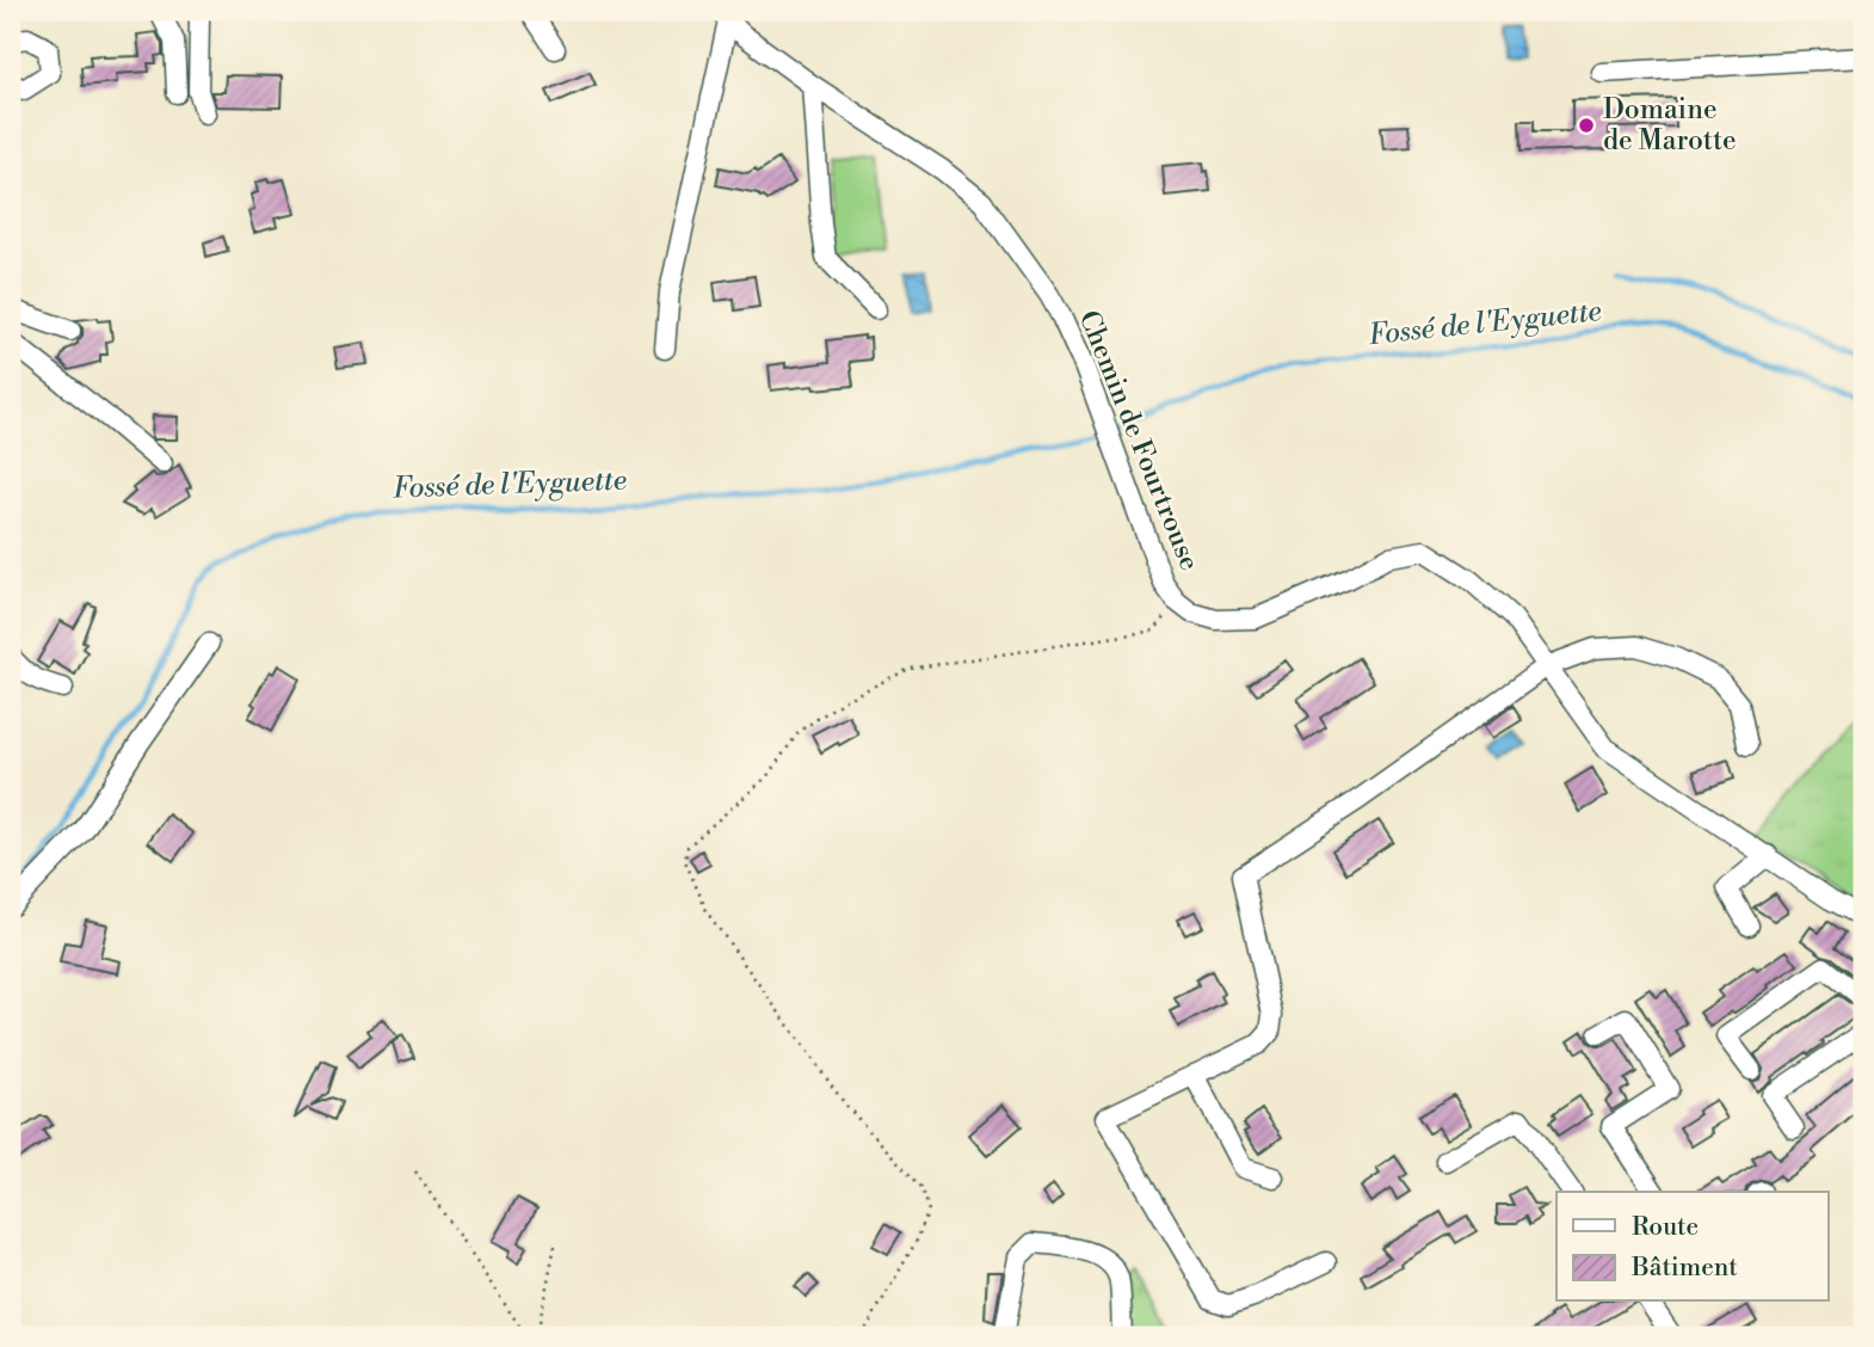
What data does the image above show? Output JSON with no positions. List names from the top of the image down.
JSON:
{
  "streets": {
    "street": ["Chemin de Fourtrouse"]
  },
  "water": ["Fossé de l'Eyguette"],
  "places": ["Domaine de Marotte"],
  "legend": ["Route", "Bâtiment"]
}
